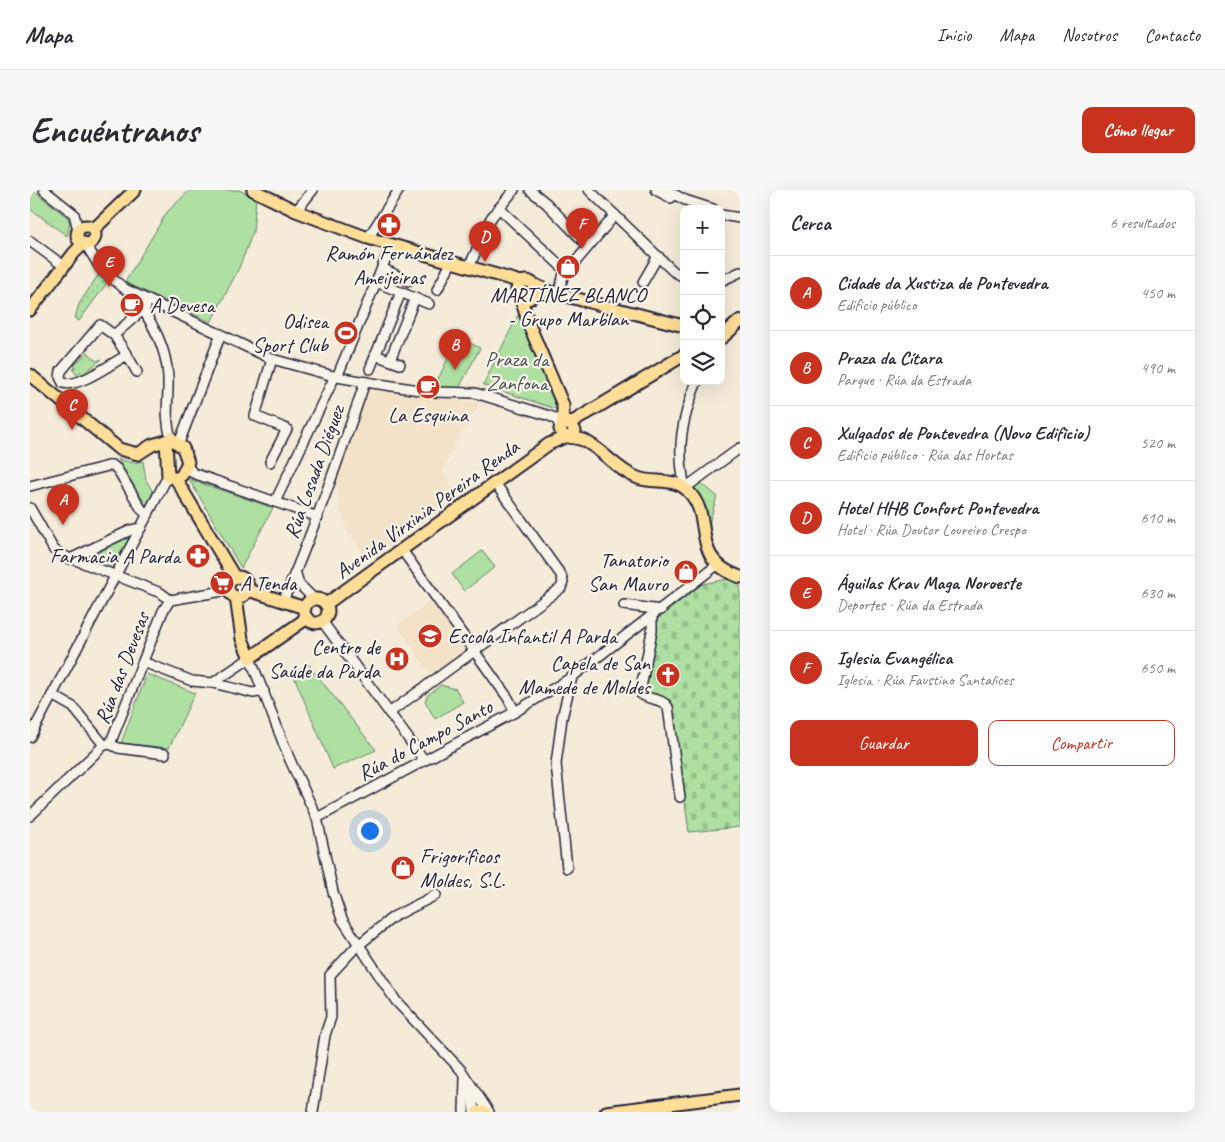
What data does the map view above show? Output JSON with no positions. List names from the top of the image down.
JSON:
{
  "streets": {
    "main road": ["Avenida Virxinia Pereira Renda"],
    "street": ["Rúa Losada Diéguez", "Rúa das Devesas", "Rúa do Campo Santo"]
  },
  "parks": ["Praza da Zanfona"],
  "places": {
    "pharmacy": ["Ramón Fernández Ameijeiras", "Farmacia A Parda"],
    "shop": ["MARTÍNEZ BLANCO - Grupo Marblan", "Tanatorio San Mauro", "Frigoríficos Moldes, S.L."],
    "cafe": ["A Devesa", "La Esquina"],
    "sports": ["Odisea Sport Club"],
    "supermarket": ["A Tenda"],
    "school or university": ["Escola Infantil A Parda"],
    "hospital": ["Centro de Saúde da Parda"],
    "church": ["Capela de San Mamede de Moldes"]
  },
  "page": {
    "header": "Mapa",
    "nav": [
      "Inicio",
      "Mapa",
      "Nosotros",
      "Contacto"
    ],
    "buttons": [
      "Cómo llegar",
      ["Guardar", "Compartir"]
    ],
    "title": "Encuéntranos",
    "heading": ["Cerca", "6 resultados"],
    "map_buttons": ["+", "−"],
    "pins": [
      "F",
      "D",
      "E",
      "B",
      "C",
      "A"
    ],
    "list": [
      {
        "mark": "A",
        "name": "Cidade da Xustiza de Pontevedra",
        "note": "Edificio público",
        "value": "450 m"
      },
      {
        "mark": "B",
        "name": "Praza da Cítara",
        "note": "Parque · Rúa da Estrada",
        "value": "490 m"
      },
      {
        "mark": "C",
        "name": "Xulgados de Pontevedra (Novo Edificio)",
        "note": "Edificio público · Rúa das Hortas",
        "value": "520 m"
      },
      {
        "mark": "D",
        "name": "Hotel HHB Confort Pontevedra",
        "note": "Hotel · Rúa Doutor Loureiro Crespo",
        "value": "610 m"
      },
      {
        "mark": "E",
        "name": "Águilas Krav Maga Noroeste",
        "note": "Deportes · Rúa da Estrada",
        "value": "630 m"
      },
      {
        "mark": "F",
        "name": "Iglesia Evangélica",
        "note": "Iglesia · Rúa Faustino Santalices",
        "value": "650 m"
      }
    ]
  }
}
